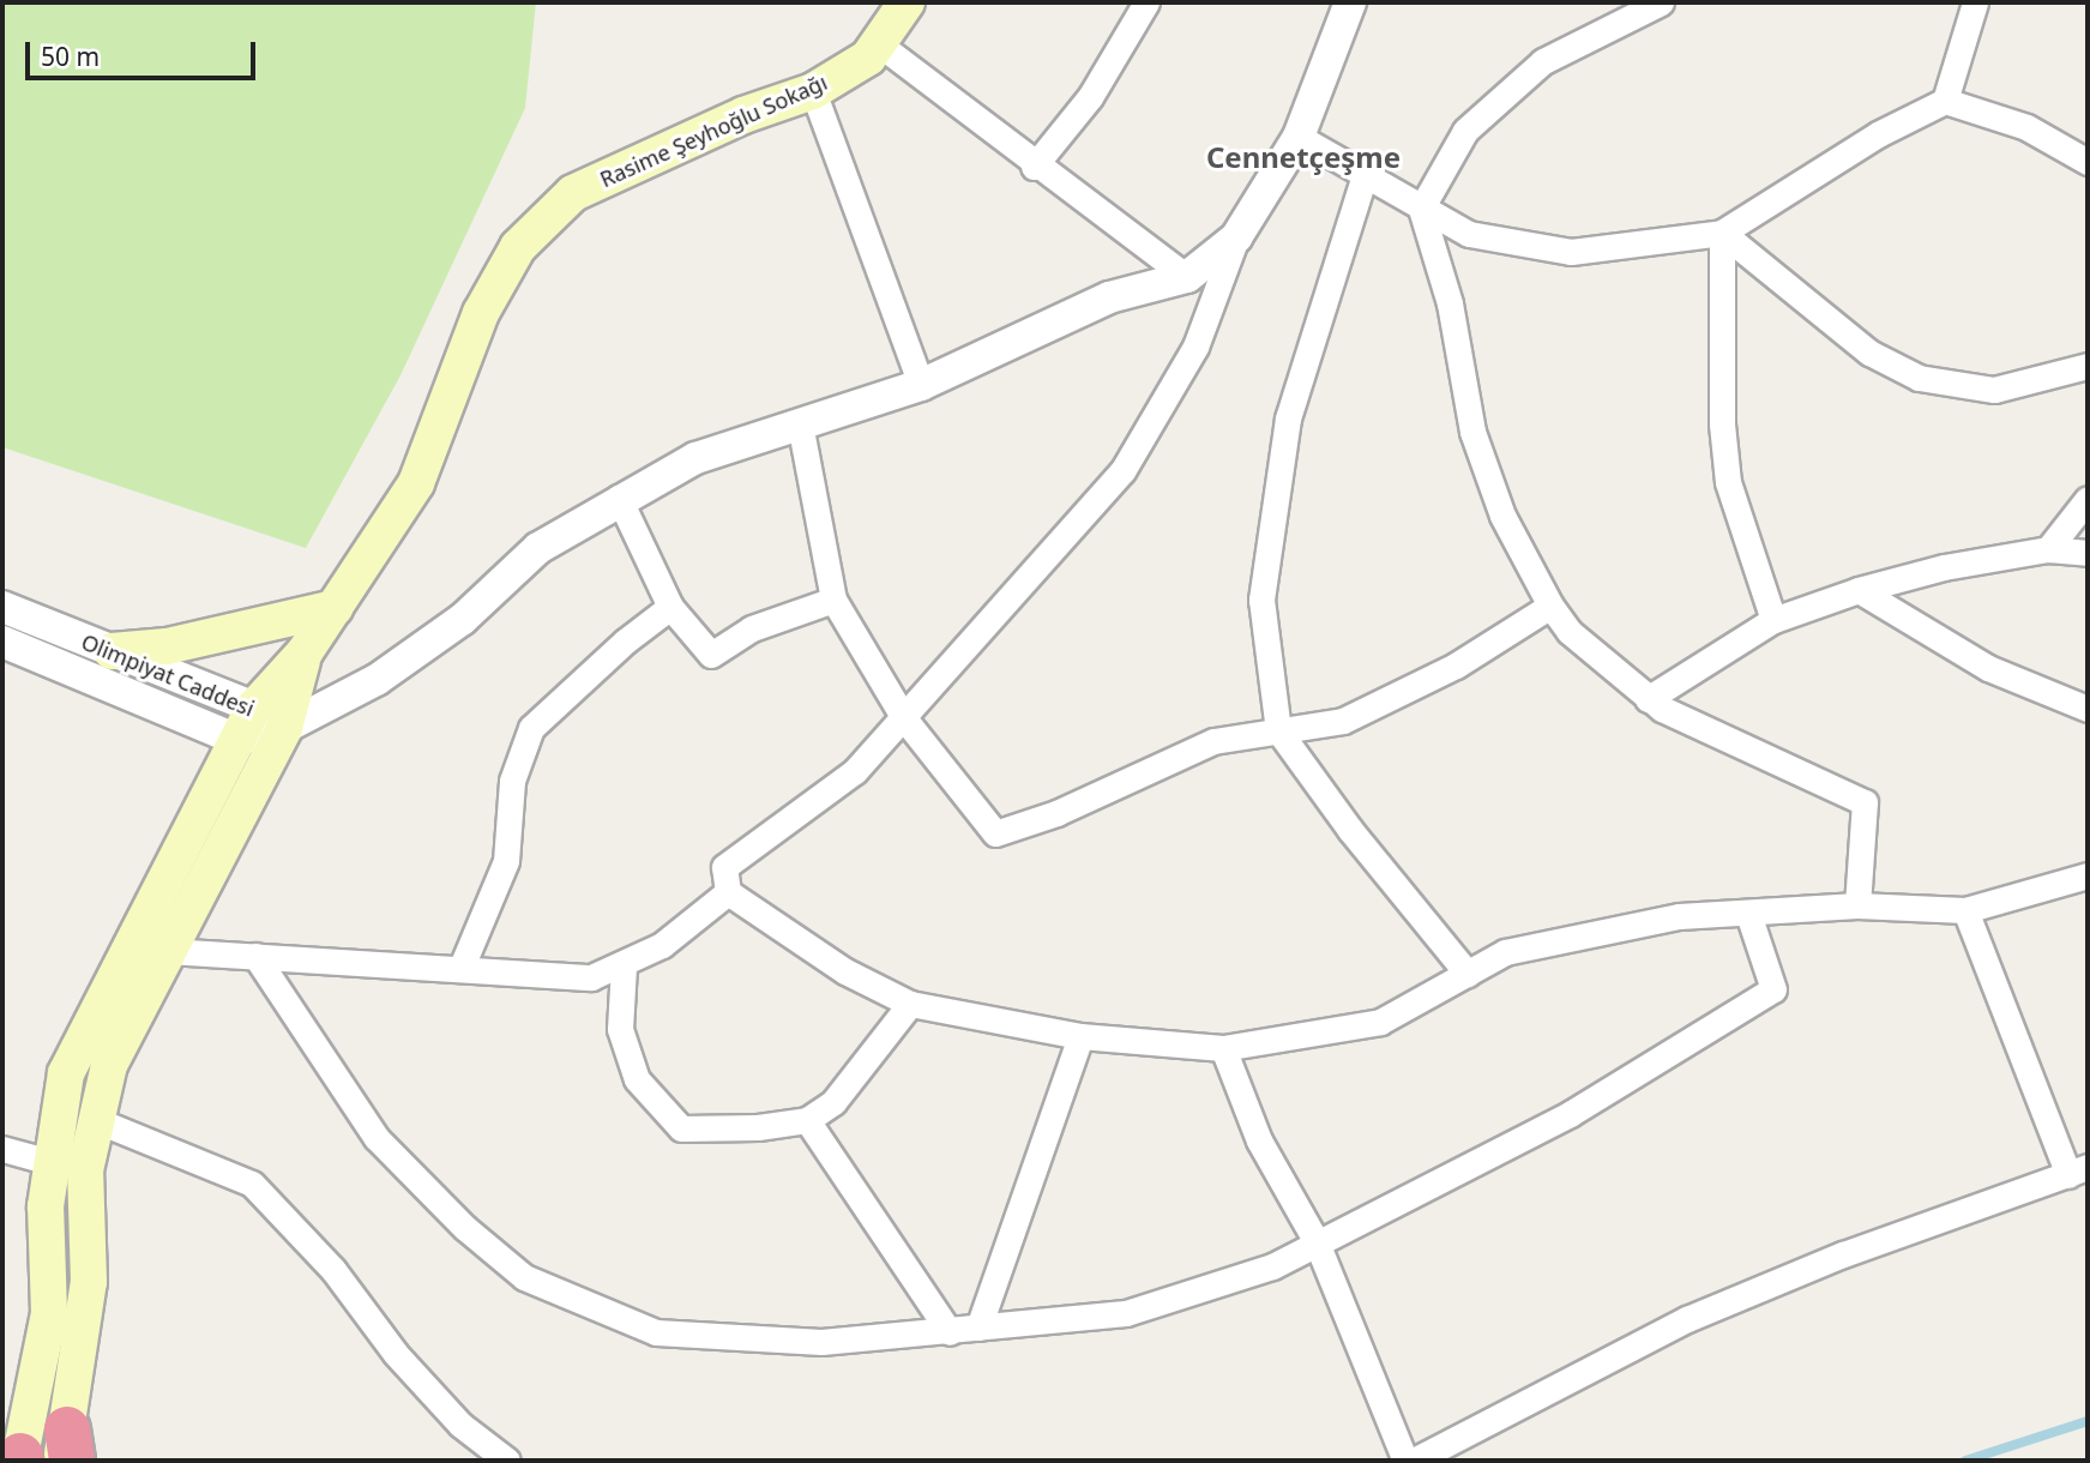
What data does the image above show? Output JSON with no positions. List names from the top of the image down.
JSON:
{
  "streets": {
    "main road": ["Rasime Şeyhoğlu Sokağı"],
    "street": ["Olimpiyat Caddesi"]
  },
  "districts": ["Cennetçeşme"],
  "scale_bar": "50 m"
}
